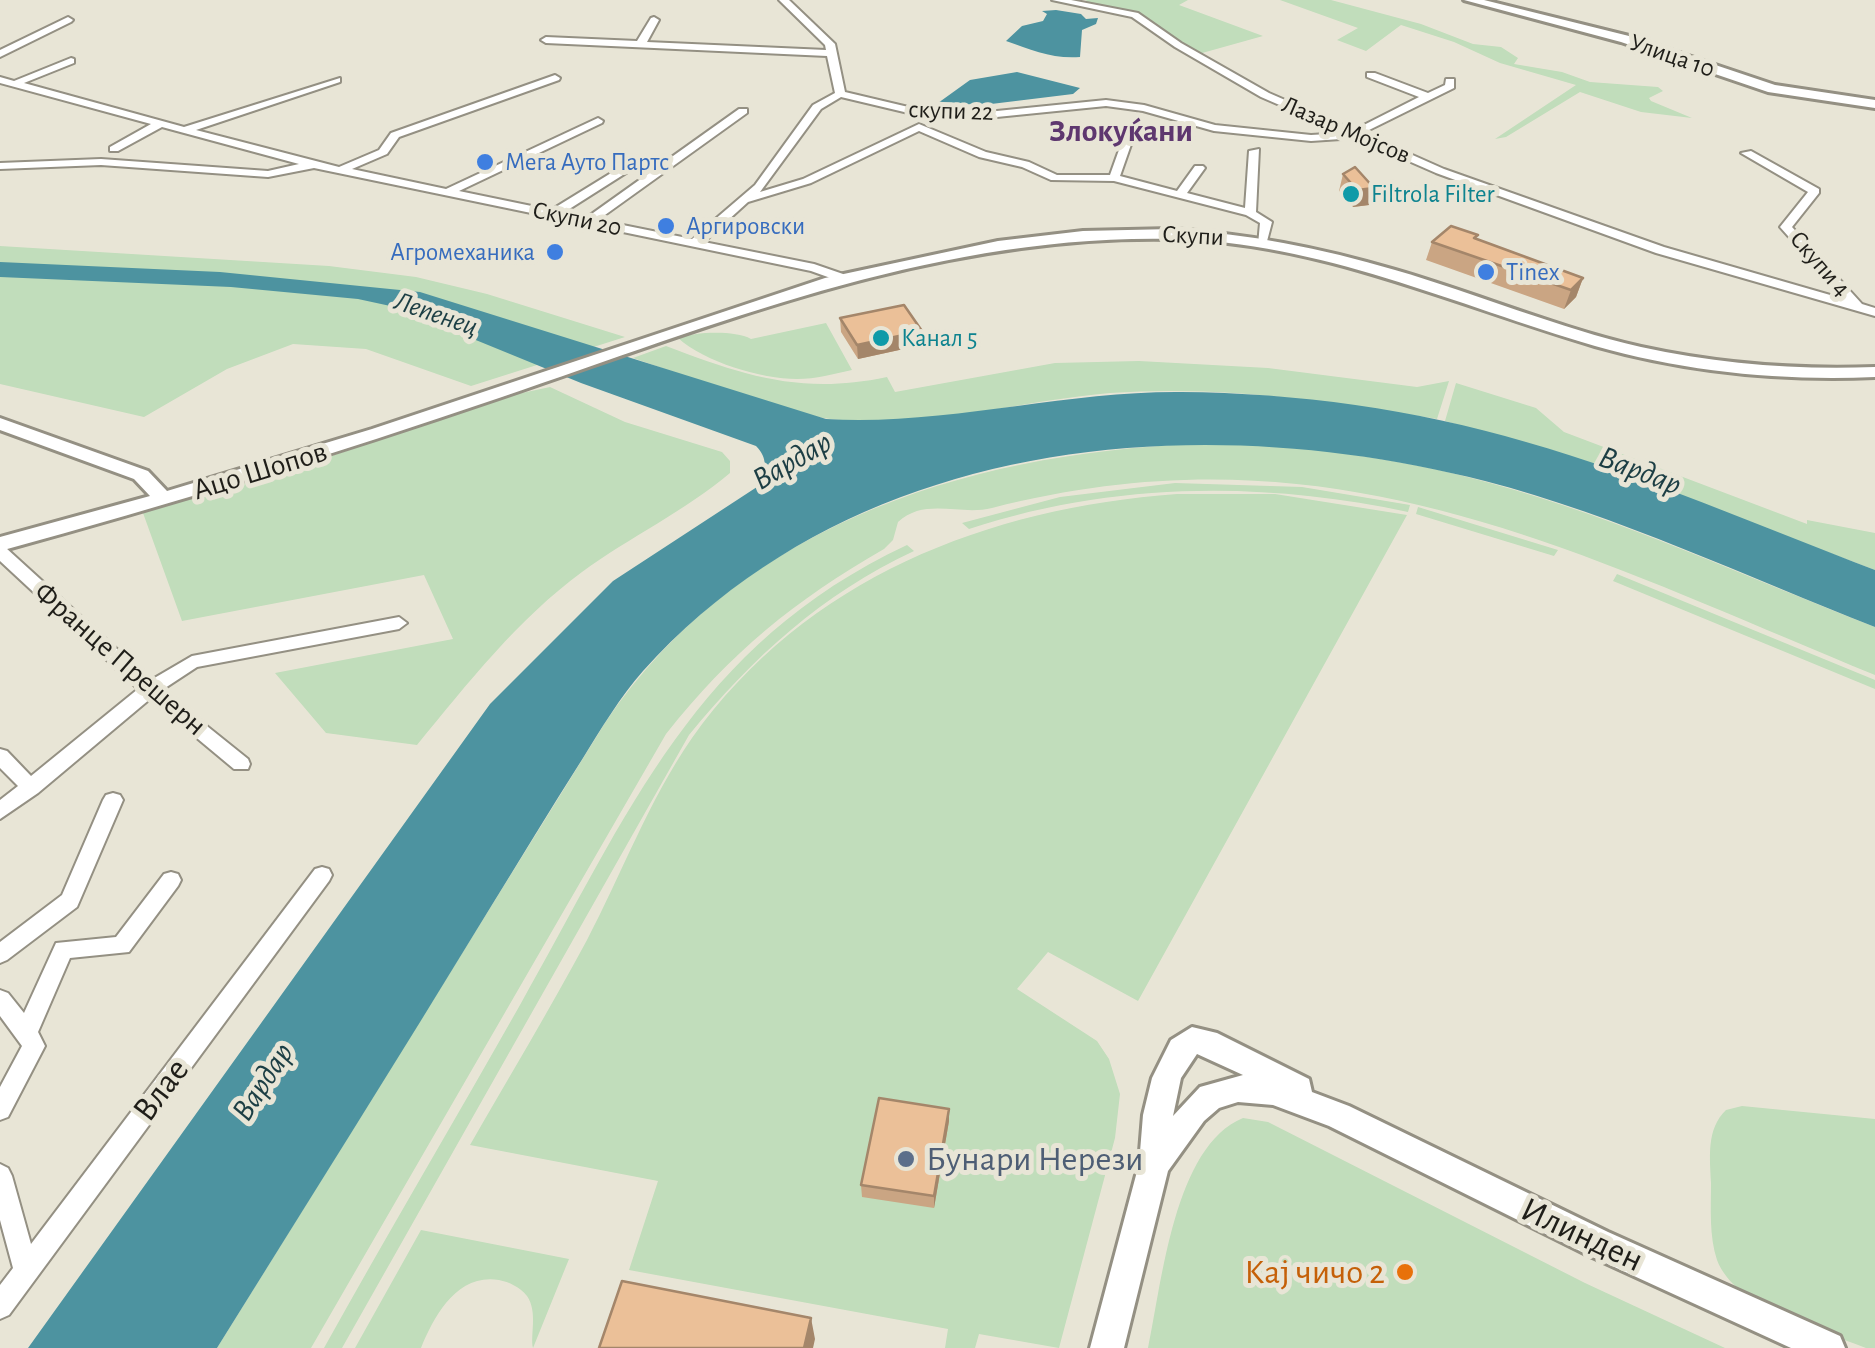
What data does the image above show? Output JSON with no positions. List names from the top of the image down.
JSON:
{
  "streets": {
    "street": [
      "Улица 10",
      "скупи 22",
      "Лазар Мојсов",
      "Скупи 20",
      "Скупи",
      "Cкупи 4",
      "Ацо Шопов",
      "Франце Прешерн",
      "Влае",
      "Илинден"
    ]
  },
  "crossings": [
    ["скупи 22", "Лазар Мојсов"],
    ["Лазар Мојсов", "Cкупи 4"],
    ["Скупи 20", "Скупи"],
    ["Скупи", "Ацо Шопов"]
  ],
  "districts": ["Злокуќани"],
  "water": ["Лепенец", "Вардар"],
  "places": [
    "Мега Ауто Партс",
    "Filtrola Filter",
    "Аргировски",
    "Агромеханика",
    "Tinex",
    "Канал 5",
    "Бунари Нерези",
    "Кај чичо 2"
  ]
}
